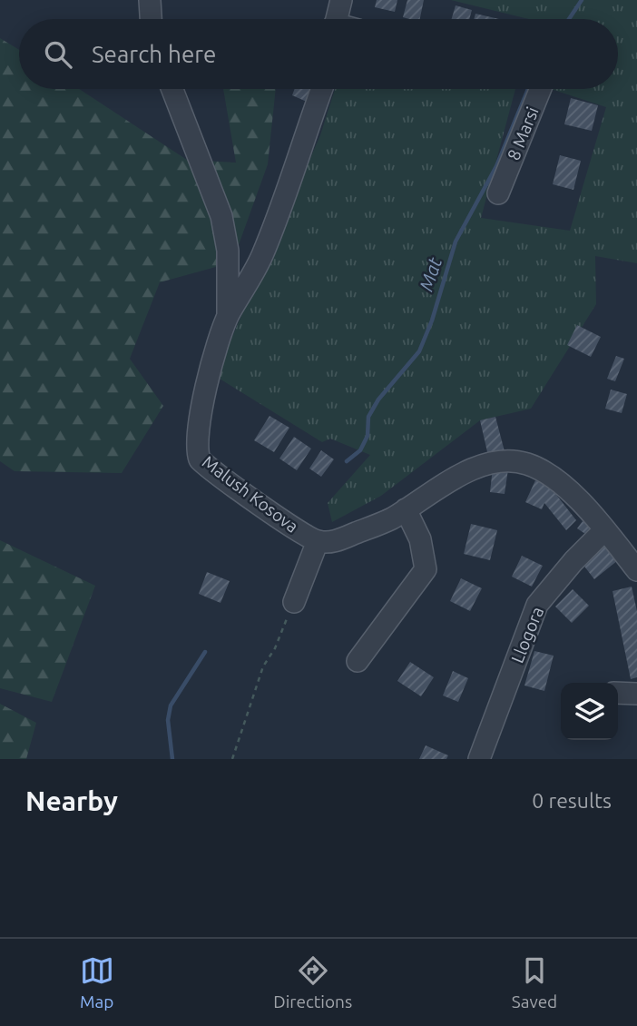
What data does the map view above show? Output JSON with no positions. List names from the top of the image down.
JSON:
{
  "streets": {
    "street": ["8 Marsi", "Malush Kosova", "Llogora"]
  },
  "crossings": [
    ["Malush Kosova", "Llogora"]
  ],
  "water": ["Mat"],
  "page": {
    "search": "Search here",
    "heading": ["Nearby", "0 results"],
    "nav": ["Map", "Directions", "Saved"]
  }
}
